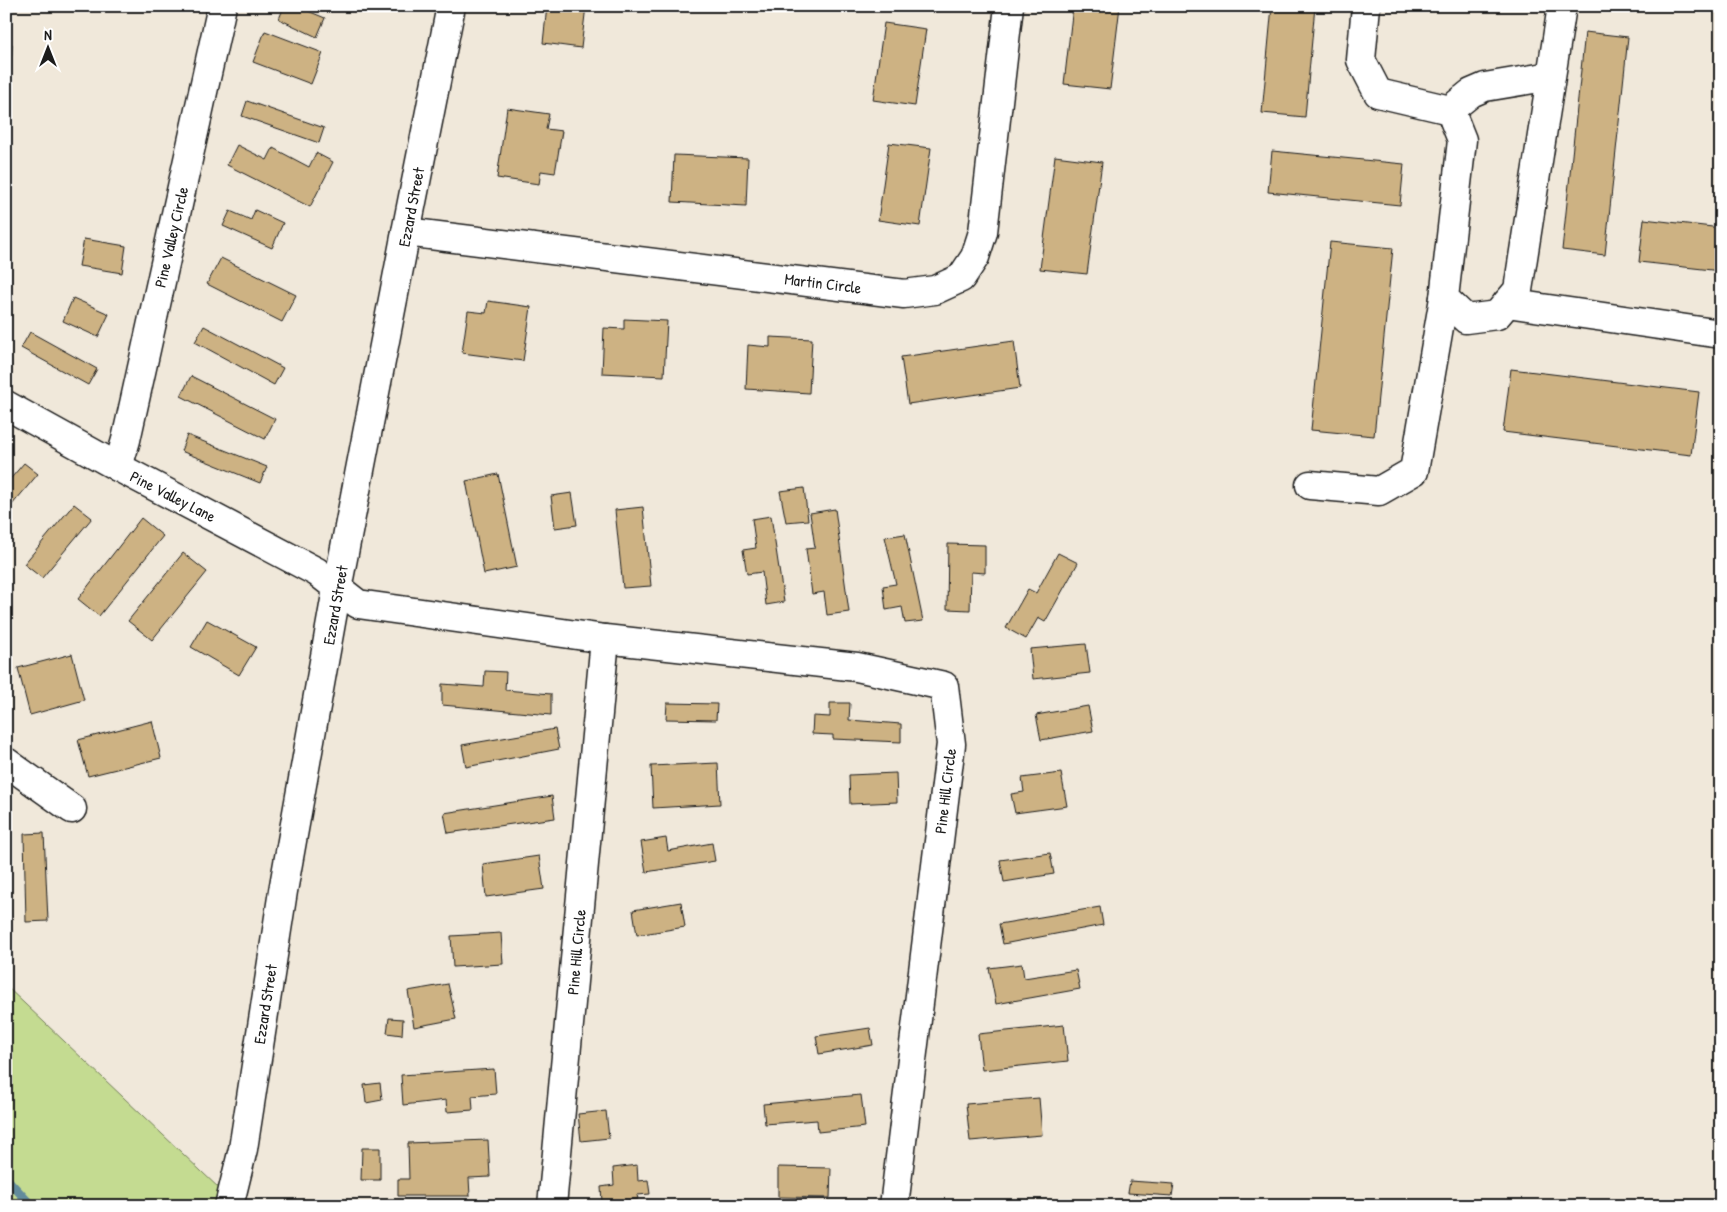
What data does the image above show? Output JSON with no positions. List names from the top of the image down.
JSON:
{
  "streets": {
    "street": [
      "Ezzard Street",
      "Pine Valley Circle",
      "Martin Circle",
      "Pine Valley Lane",
      "Pine Hill Circle"
    ]
  },
  "crossings": [
    ["Ezzard Street", "Martin Circle"],
    ["Ezzard Street", "Pine Valley Lane"],
    ["Ezzard Street", "Pine Hill Circle"],
    ["Pine Valley Circle", "Pine Valley Lane"],
    ["Pine Valley Lane", "Pine Hill Circle"]
  ],
  "north": "top"
}
